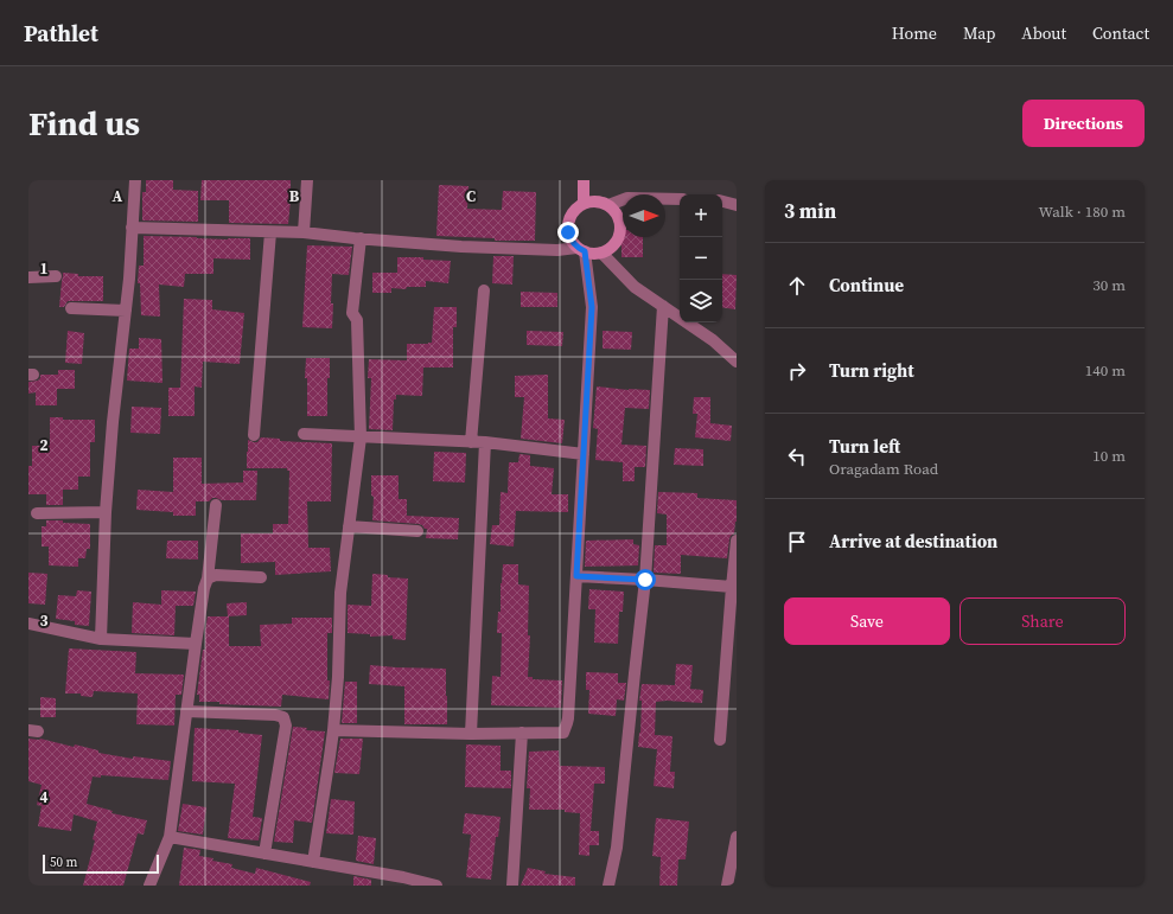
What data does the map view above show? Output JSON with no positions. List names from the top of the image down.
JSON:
{
  "scale_bar": "50 m",
  "north": "right",
  "page": {
    "header": "Pathlet",
    "nav": [
      "Home",
      "Map",
      "About",
      "Contact"
    ],
    "buttons": [
      "Directions",
      ["Save", "Share"]
    ],
    "title": "Find us",
    "heading": ["3 min", "Walk · 180 m"],
    "map_buttons": ["+", "−"],
    "list": [
      ["Continue", "30 m"],
      ["Turn right", "140 m"],
      ["Turn left", "Oragadam Road", "10 m"],
      "Arrive at destination"
    ],
    "scale": "50 m"
  },
  "grid": {
    "columns": ["A", "B", "C"],
    "rows": [
      "1",
      "2",
      "3",
      "4"
    ]
  }
}
